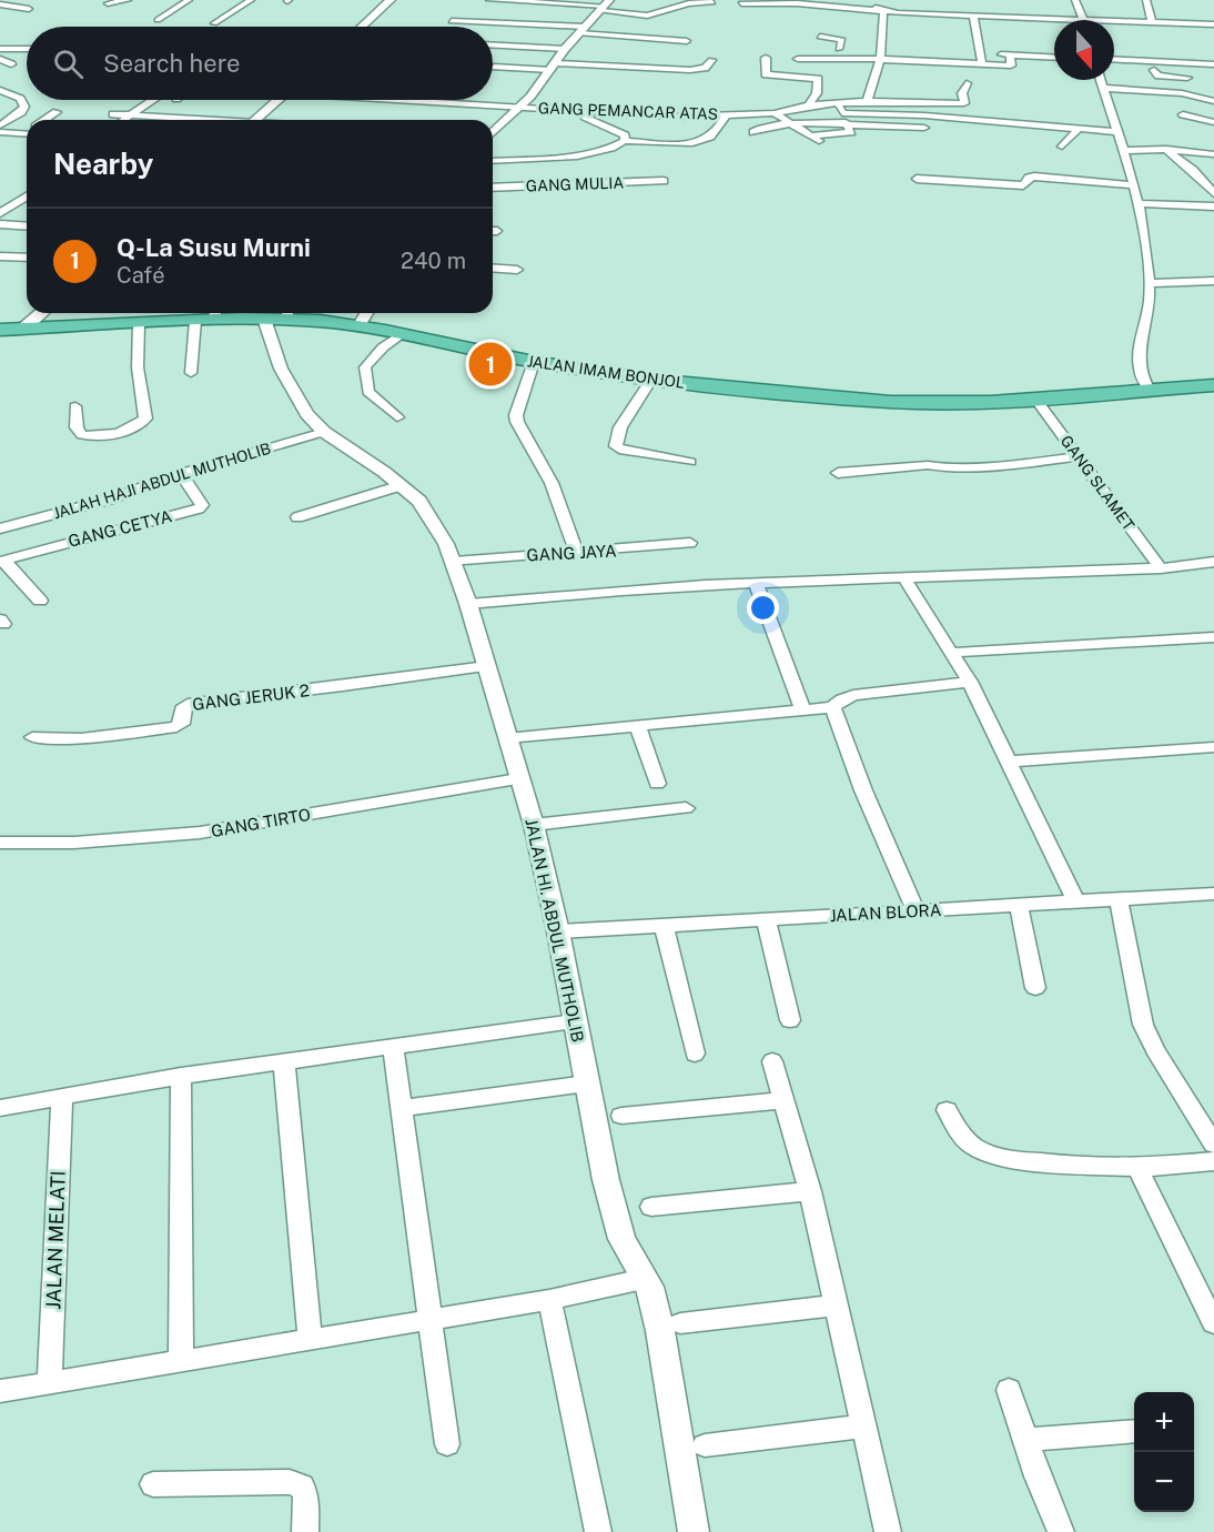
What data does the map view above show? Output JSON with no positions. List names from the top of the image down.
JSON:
{
  "streets": {
    "highway": ["JALAN IMAM BONJOL"],
    "street": [
      "GANG PEMANCAR ATAS",
      "GANG MULIA",
      "JALAH HAJI ABDUL MUTHOLIB",
      "GANG SLAMET",
      "GANG CETYA",
      "GANG JAYA",
      "GANG JERUK 2",
      "GANG TIRTO",
      "JALAN BLORA",
      "JALAN HI. ABDUL MUTHOLIB",
      "JALAN MELATI"
    ]
  },
  "crossings": [
    ["JALAN IMAM BONJOL", "GANG SLAMET"],
    ["JALAN IMAM BONJOL", "JALAN HI. ABDUL MUTHOLIB"],
    ["JALAH HAJI ABDUL MUTHOLIB", "GANG CETYA"],
    ["JALAH HAJI ABDUL MUTHOLIB", "JALAN HI. ABDUL MUTHOLIB"],
    ["GANG JAYA", "JALAN HI. ABDUL MUTHOLIB"],
    ["GANG JERUK 2", "JALAN HI. ABDUL MUTHOLIB"],
    ["GANG TIRTO", "JALAN HI. ABDUL MUTHOLIB"],
    ["JALAN BLORA", "JALAN HI. ABDUL MUTHOLIB"]
  ],
  "north": "bottom",
  "page": {
    "search": "Search here",
    "heading": "Nearby",
    "list": [
      {
        "mark": "1",
        "name": "Q-La Susu Murni",
        "note": "Café",
        "value": "240 m"
      }
    ],
    "pins": "1",
    "map_buttons": ["+", "−"]
  }
}
